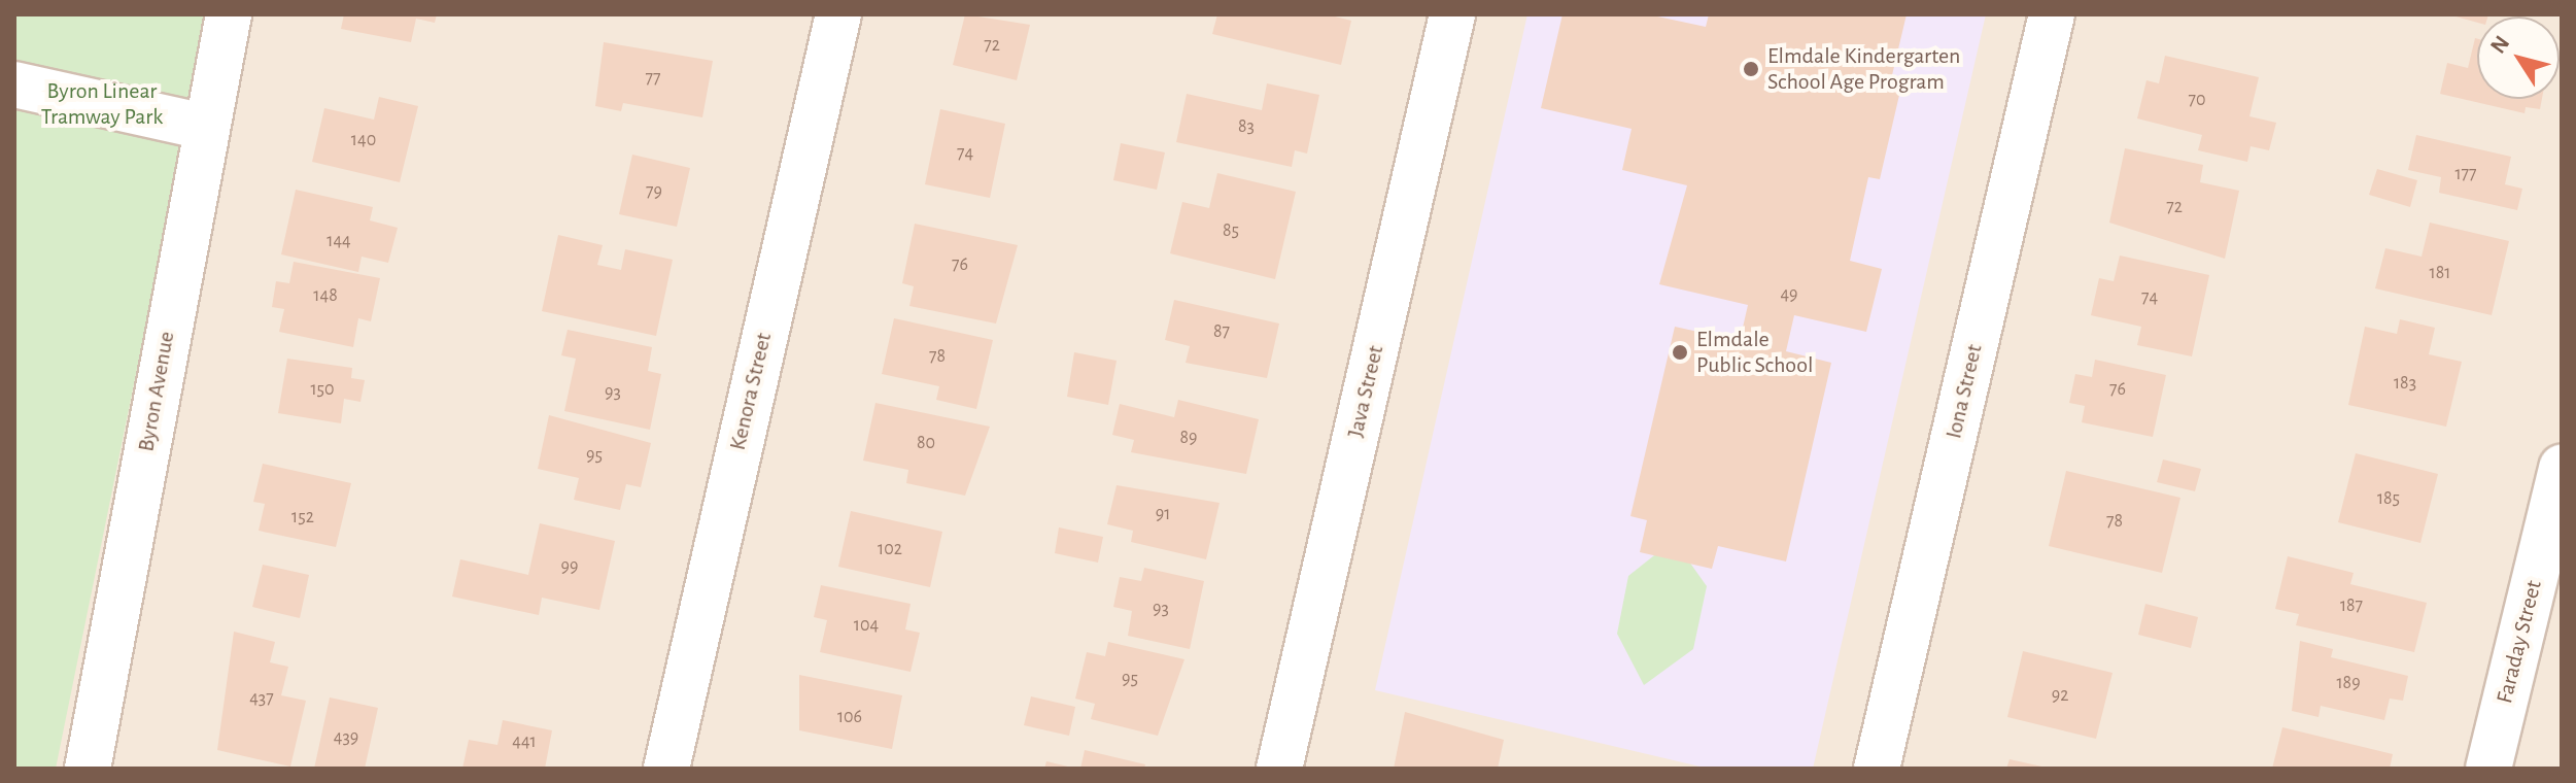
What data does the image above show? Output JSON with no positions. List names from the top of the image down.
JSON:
{
  "streets": {
    "street": [
      "Byron Avenue",
      "Kenora Street",
      "Java Street",
      "Iona Street",
      "Faraday Street"
    ]
  },
  "parks": ["Byron Linear Tramway Park"],
  "places": ["Elmdale Kindergarten School Age Program", "Elmdale Public School"],
  "house_numbers": [
    "72",
    "77",
    "70",
    "83",
    "140",
    "74",
    "177",
    "79",
    "72",
    "85",
    "144",
    "76",
    "181",
    "49",
    "148",
    "74",
    "87",
    "78",
    "183",
    "150",
    "76",
    "93",
    "89",
    "80",
    "95",
    "185",
    "91",
    "152",
    "78",
    "102",
    "99",
    "187",
    "93",
    "104",
    "95",
    "189",
    "92",
    "437",
    "106",
    "439",
    "441"
  ],
  "north": "top left"
}
